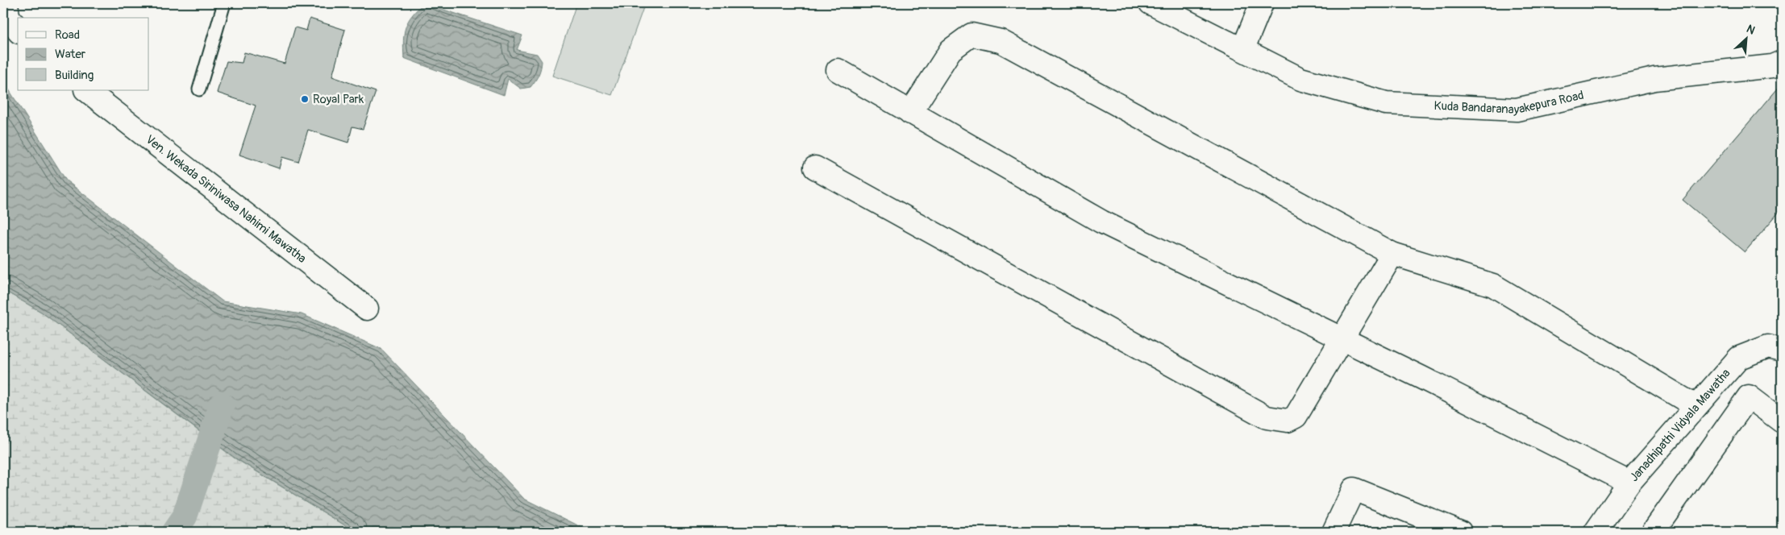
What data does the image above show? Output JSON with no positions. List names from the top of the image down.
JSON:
{
  "streets": {
    "street": ["Kuda Bandaranayakepura Road", "Ven. Wekada Siriniwasa Nahimi Mawatha", "Janadhipathi Vidyala Mawatha"]
  },
  "places": ["Royal Park"],
  "legend": ["Road", "Water", "Building"],
  "north": "top right"
}
